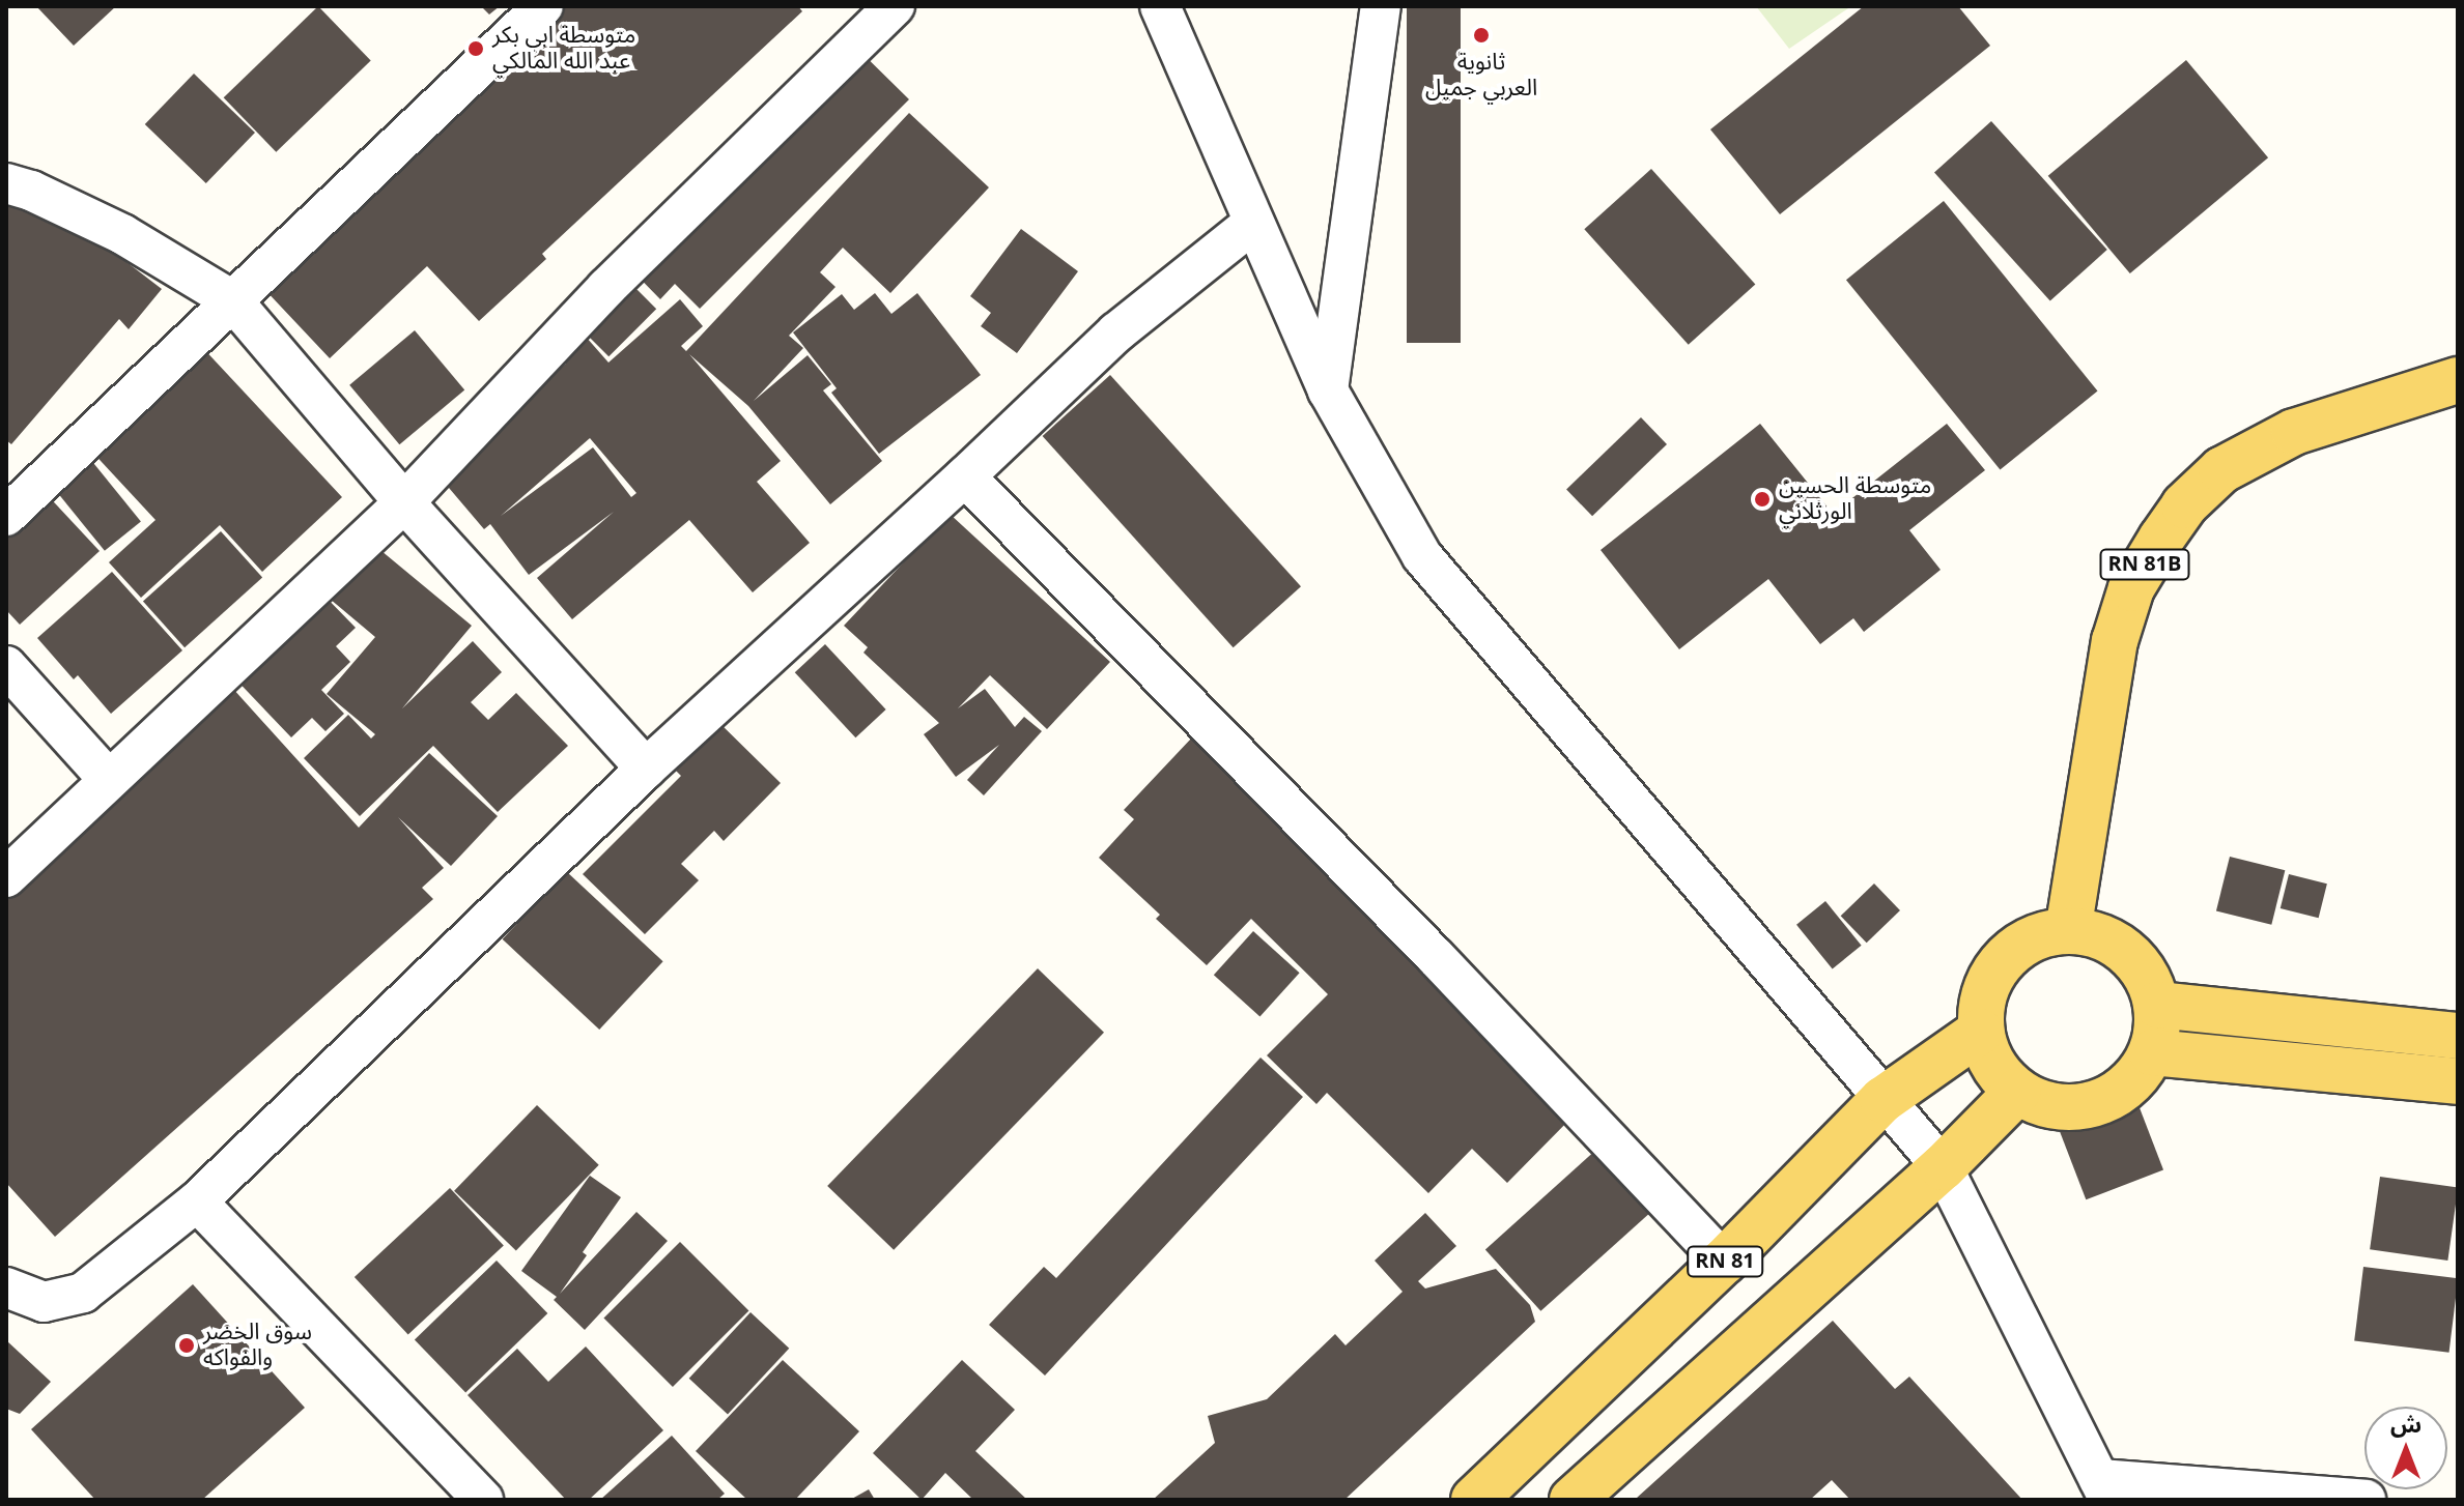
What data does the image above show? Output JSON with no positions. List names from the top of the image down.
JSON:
{
  "streets": {
    "main road": ["RN 81B", "RN 81"]
  },
  "crossings": [
    ["RN 81B", "RN 81"]
  ],
  "places": [
    "ثانوية العربي جميل",
    "متوسطة ابي بكر عبد الله المالكي",
    "متوسطة الحسين الورثلاني",
    "سوق الخضر والفواكه"
  ],
  "north": "top"
}
